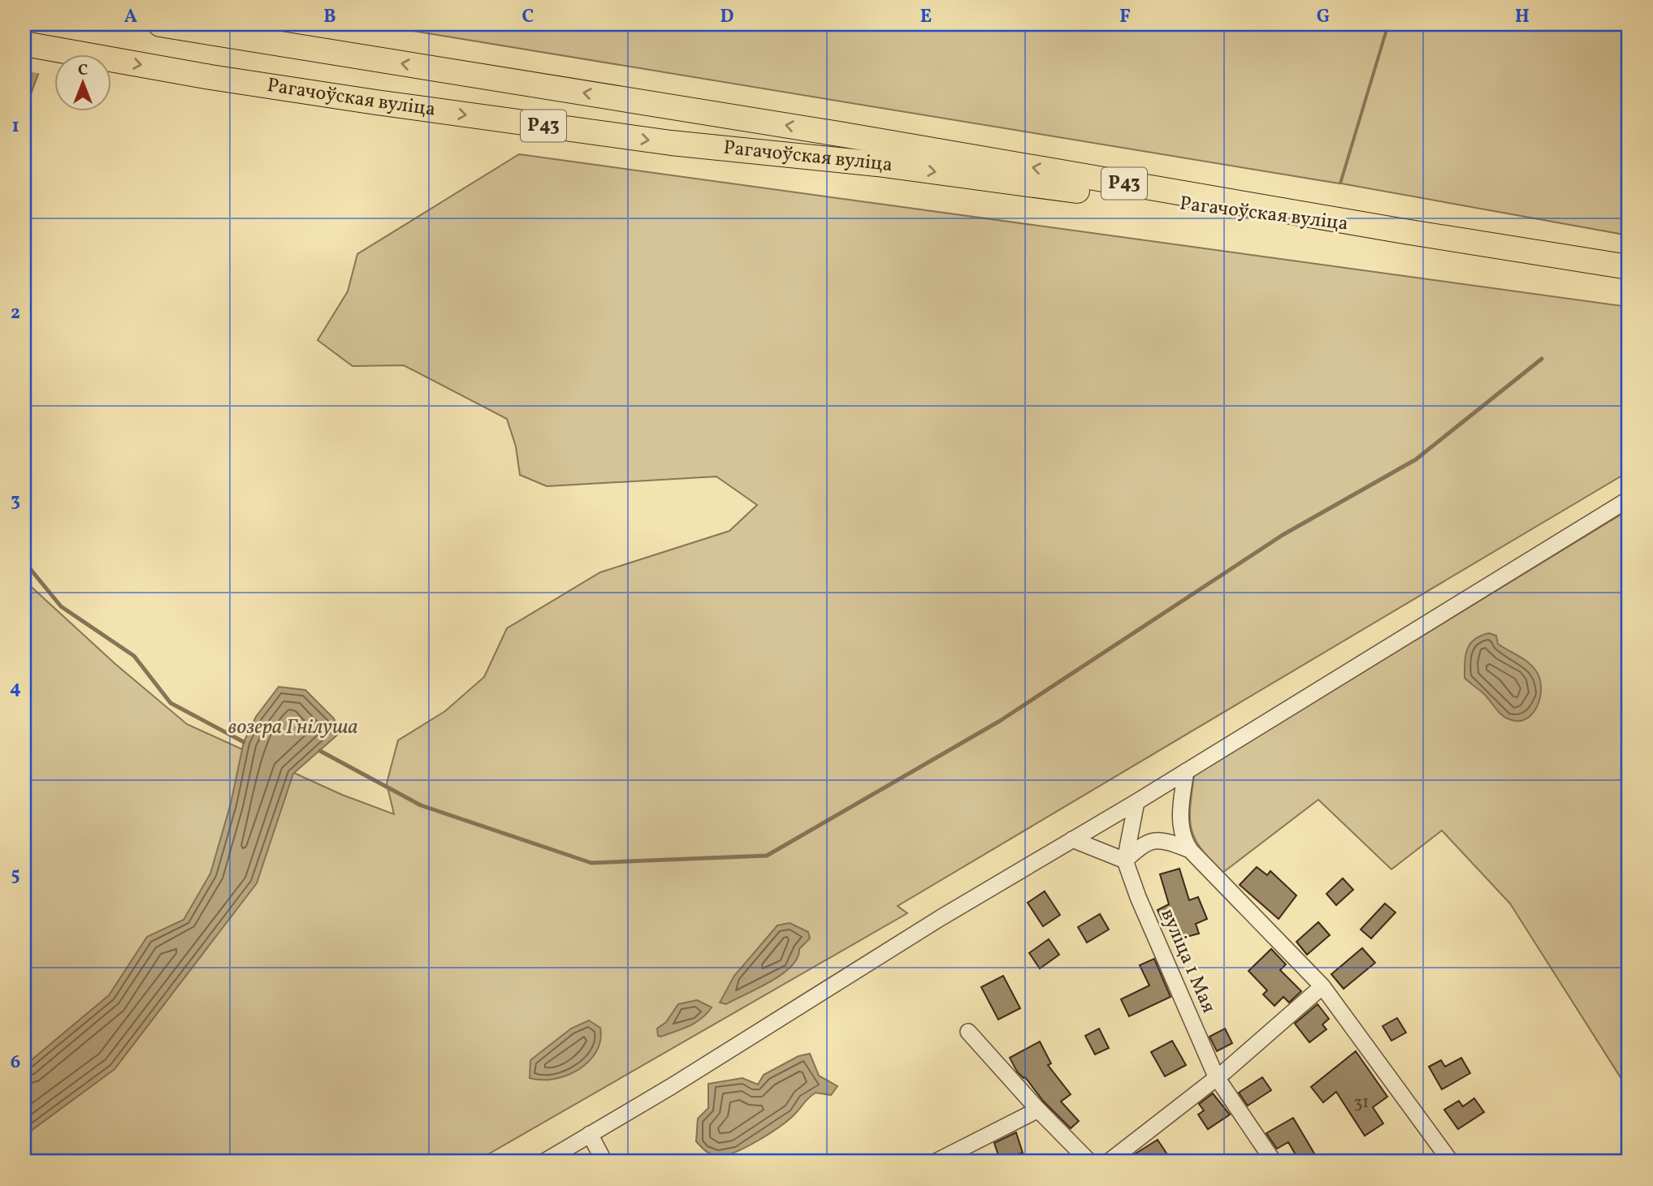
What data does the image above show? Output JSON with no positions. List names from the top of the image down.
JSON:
{
  "streets": {
    "main road": ["Рагачоўская вуліца", "Р43"],
    "street": ["вуліца 1 Мая"]
  },
  "water": ["возера Гнілуша"],
  "house_numbers": ["31"],
  "north": "top",
  "grid": {
    "columns": [
      "A",
      "B",
      "C",
      "D",
      "E",
      "F",
      "G",
      "H"
    ],
    "rows": [
      "1",
      "2",
      "3",
      "4",
      "5",
      "6"
    ]
  }
}
